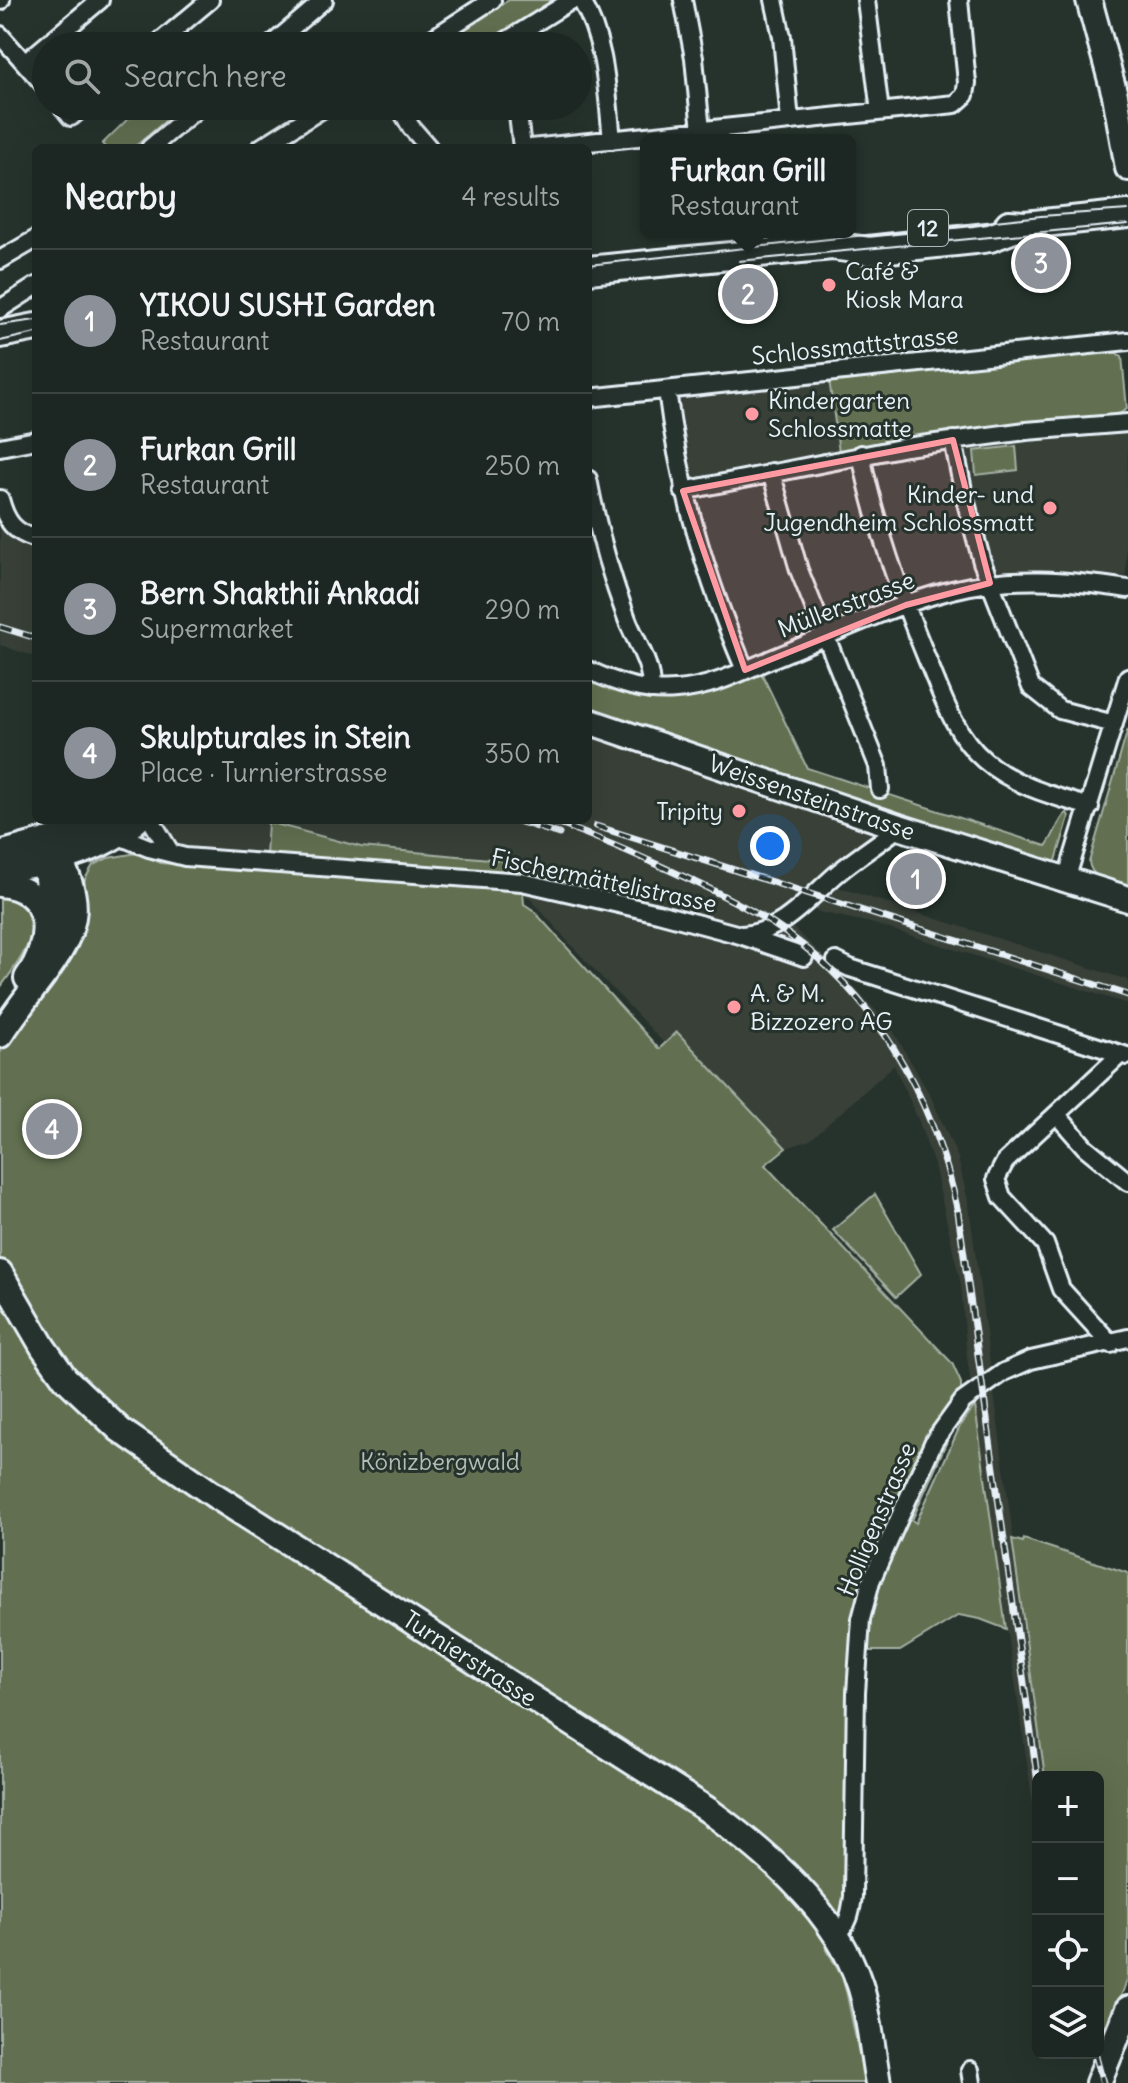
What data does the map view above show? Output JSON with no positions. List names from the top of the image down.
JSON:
{
  "streets": {
    "main road": ["12", "Weissensteinstrasse", "Turnierstrasse"],
    "street": [
      "Schlossmattstrasse",
      "Müllerstrasse",
      "Fischermättelistrasse",
      "Holligenstrasse"
    ]
  },
  "crossings": [
    ["Weissensteinstrasse", "Fischermättelistrasse"],
    ["Holligenstrasse", "Turnierstrasse"]
  ],
  "parks": ["Könizbergwald"],
  "places": [
    "Café & Kiosk Mara",
    "Kindergarten Schlossmatte",
    "Kinder- und Jugendheim Schlossmatt",
    "Tripity",
    "A. & M. Bizzozero AG"
  ],
  "page": {
    "search": "Search here",
    "popup": ["Furkan Grill", "Restaurant"],
    "heading": ["Nearby", "4 results"],
    "pins": [
      "3",
      "2",
      "1",
      "4"
    ],
    "list": [
      {
        "mark": "1",
        "name": "YIKOU SUSHI Garden",
        "note": "Restaurant",
        "value": "70 m"
      },
      {
        "mark": "2",
        "name": "Furkan Grill",
        "note": "Restaurant",
        "value": "250 m"
      },
      {
        "mark": "3",
        "name": "Bern Shakthii Ankadi",
        "note": "Supermarket",
        "value": "290 m"
      },
      {
        "mark": "4",
        "name": "Skulpturales in Stein",
        "note": "Place · Turnierstrasse",
        "value": "350 m"
      }
    ],
    "map_buttons": ["+", "−"]
  }
}
